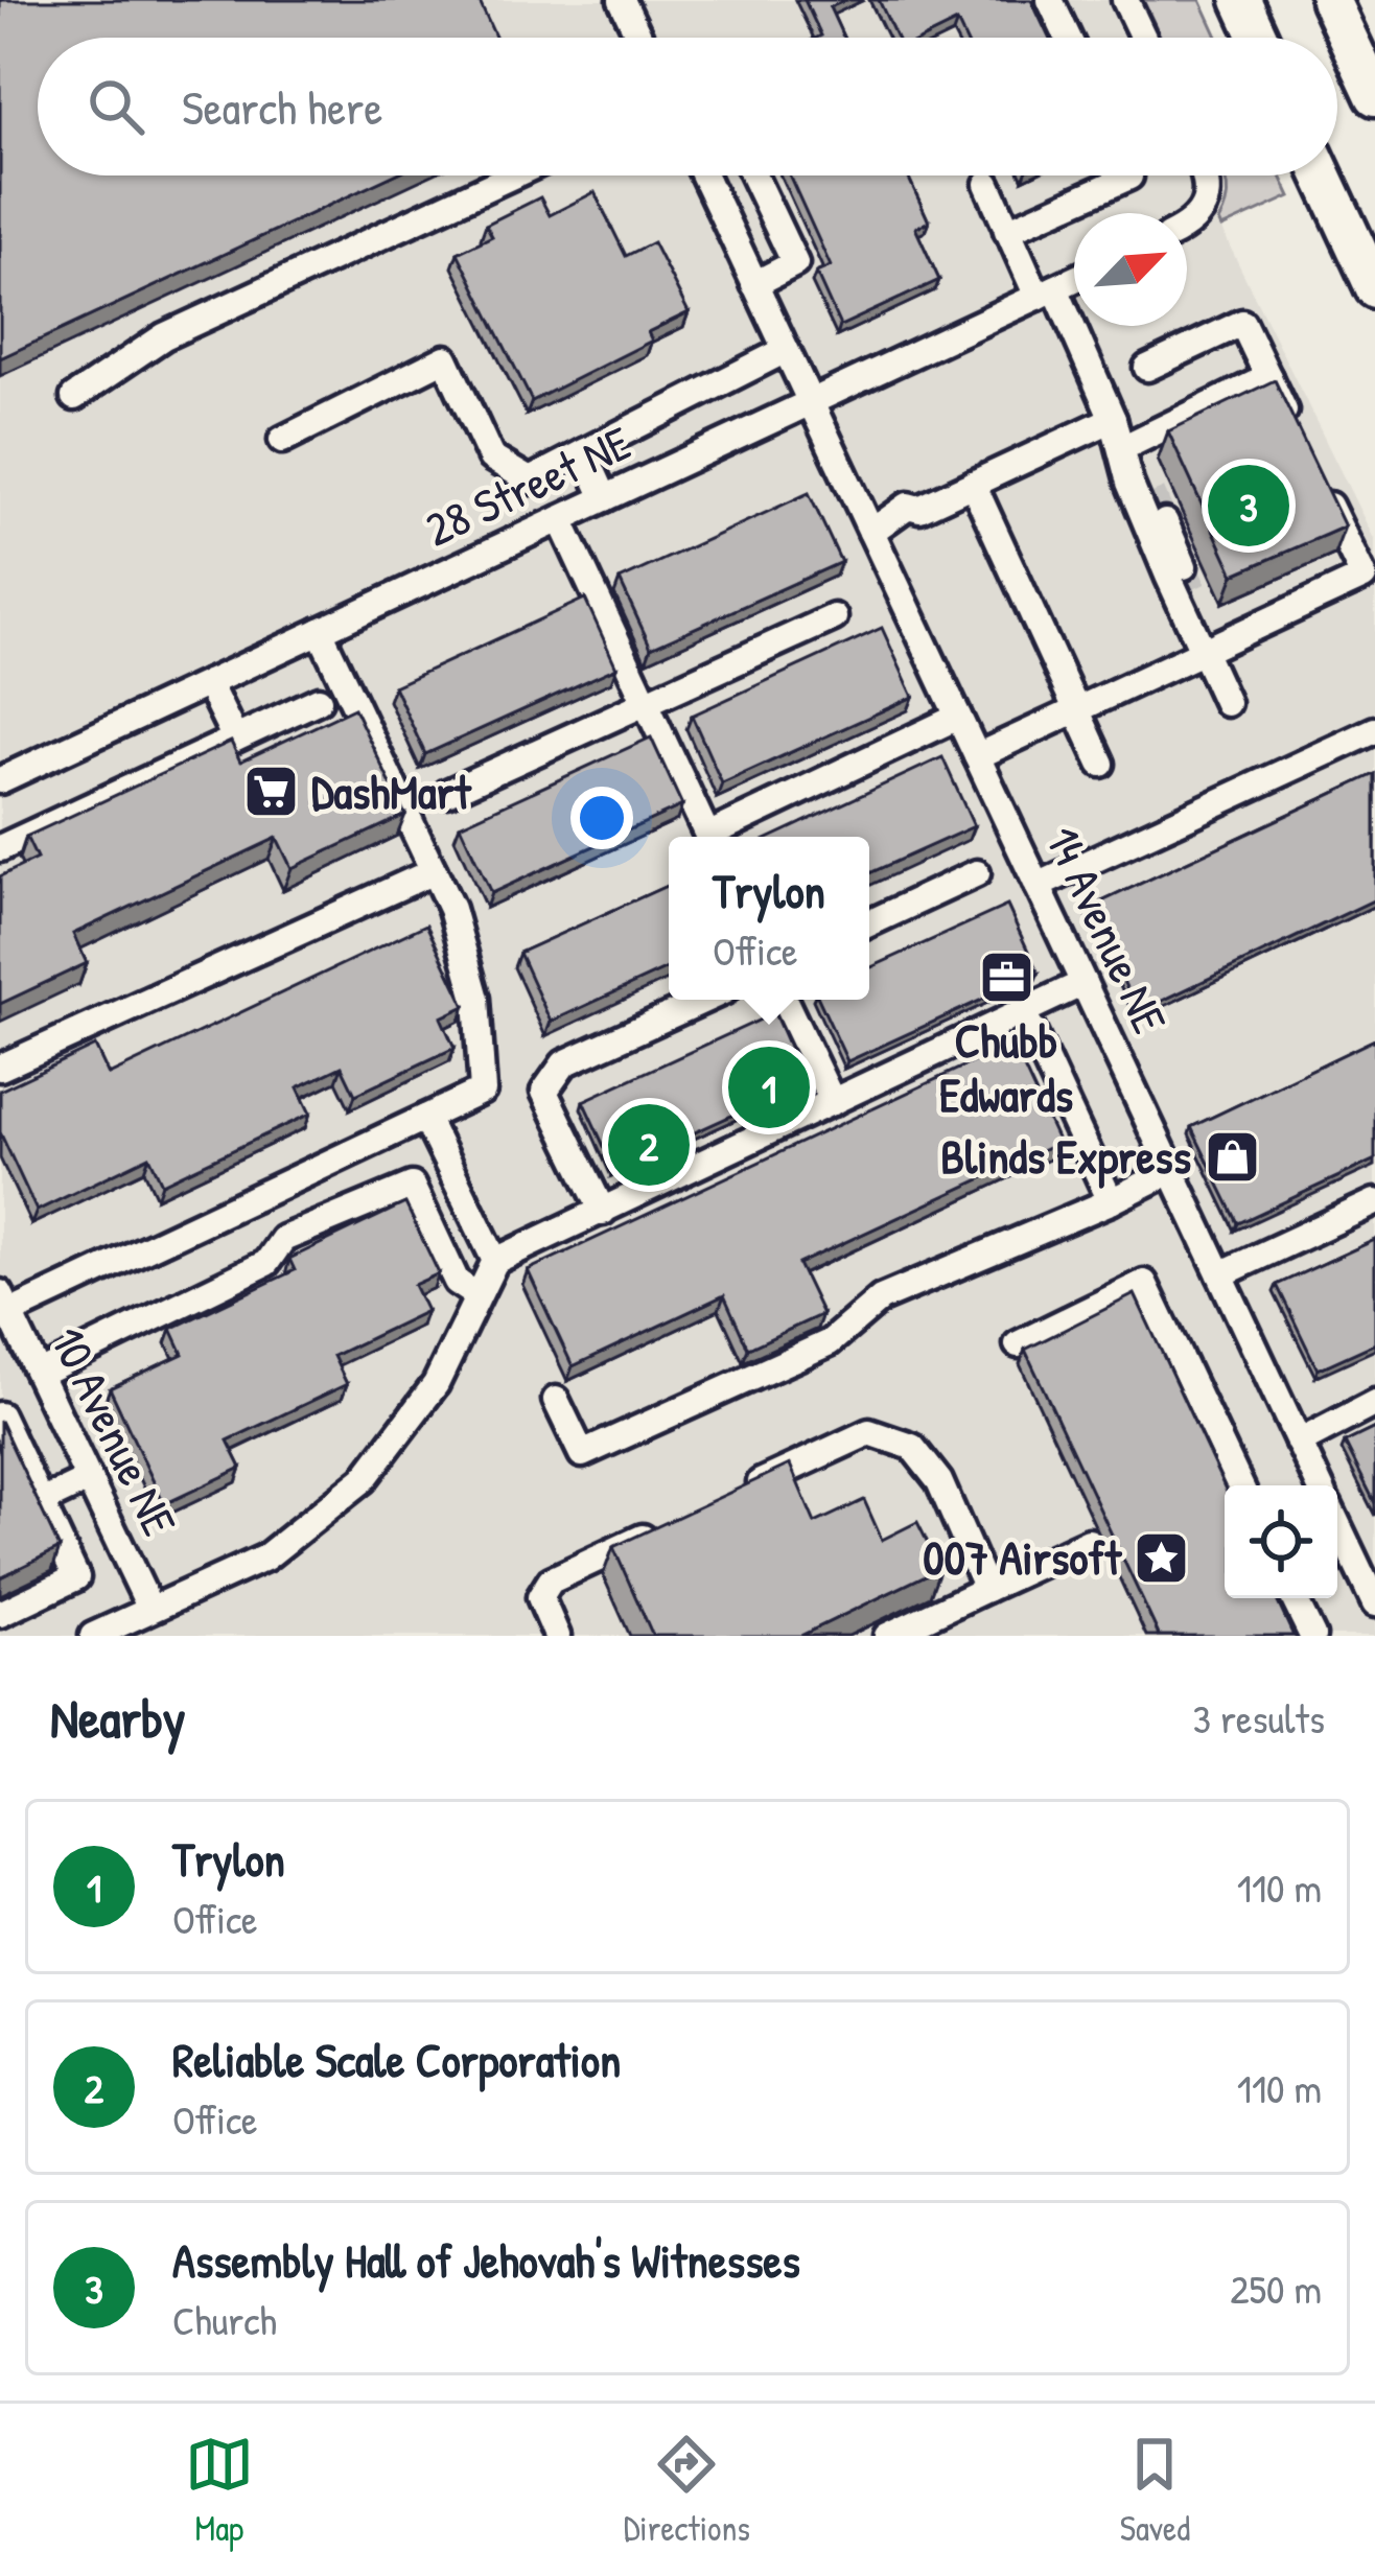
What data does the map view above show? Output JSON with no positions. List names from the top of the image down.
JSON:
{
  "streets": {
    "street": ["28 Street NE", "14 Avenue NE", "10 Avenue NE"]
  },
  "crossings": [
    ["28 Street NE", "14 Avenue NE"]
  ],
  "places": {
    "supermarket": ["DashMart"],
    "office": ["Chubb Edwards"],
    "shop": ["Blinds Express"],
    "place": ["007 Airsoft"]
  },
  "north": "top right",
  "page": {
    "search": "Search here",
    "pins": ["3", "1", "2"],
    "popup": ["Trylon", "Office"],
    "heading": ["Nearby", "3 results"],
    "list": [
      {
        "mark": "1",
        "name": "Trylon",
        "note": "Office",
        "value": "110 m"
      },
      {
        "mark": "2",
        "name": "Reliable Scale Corporation",
        "note": "Office",
        "value": "110 m"
      },
      {
        "mark": "3",
        "name": "Assembly Hall of Jehovah's Witnesses",
        "note": "Church",
        "value": "250 m"
      }
    ],
    "nav": ["Map", "Directions", "Saved"]
  }
}
